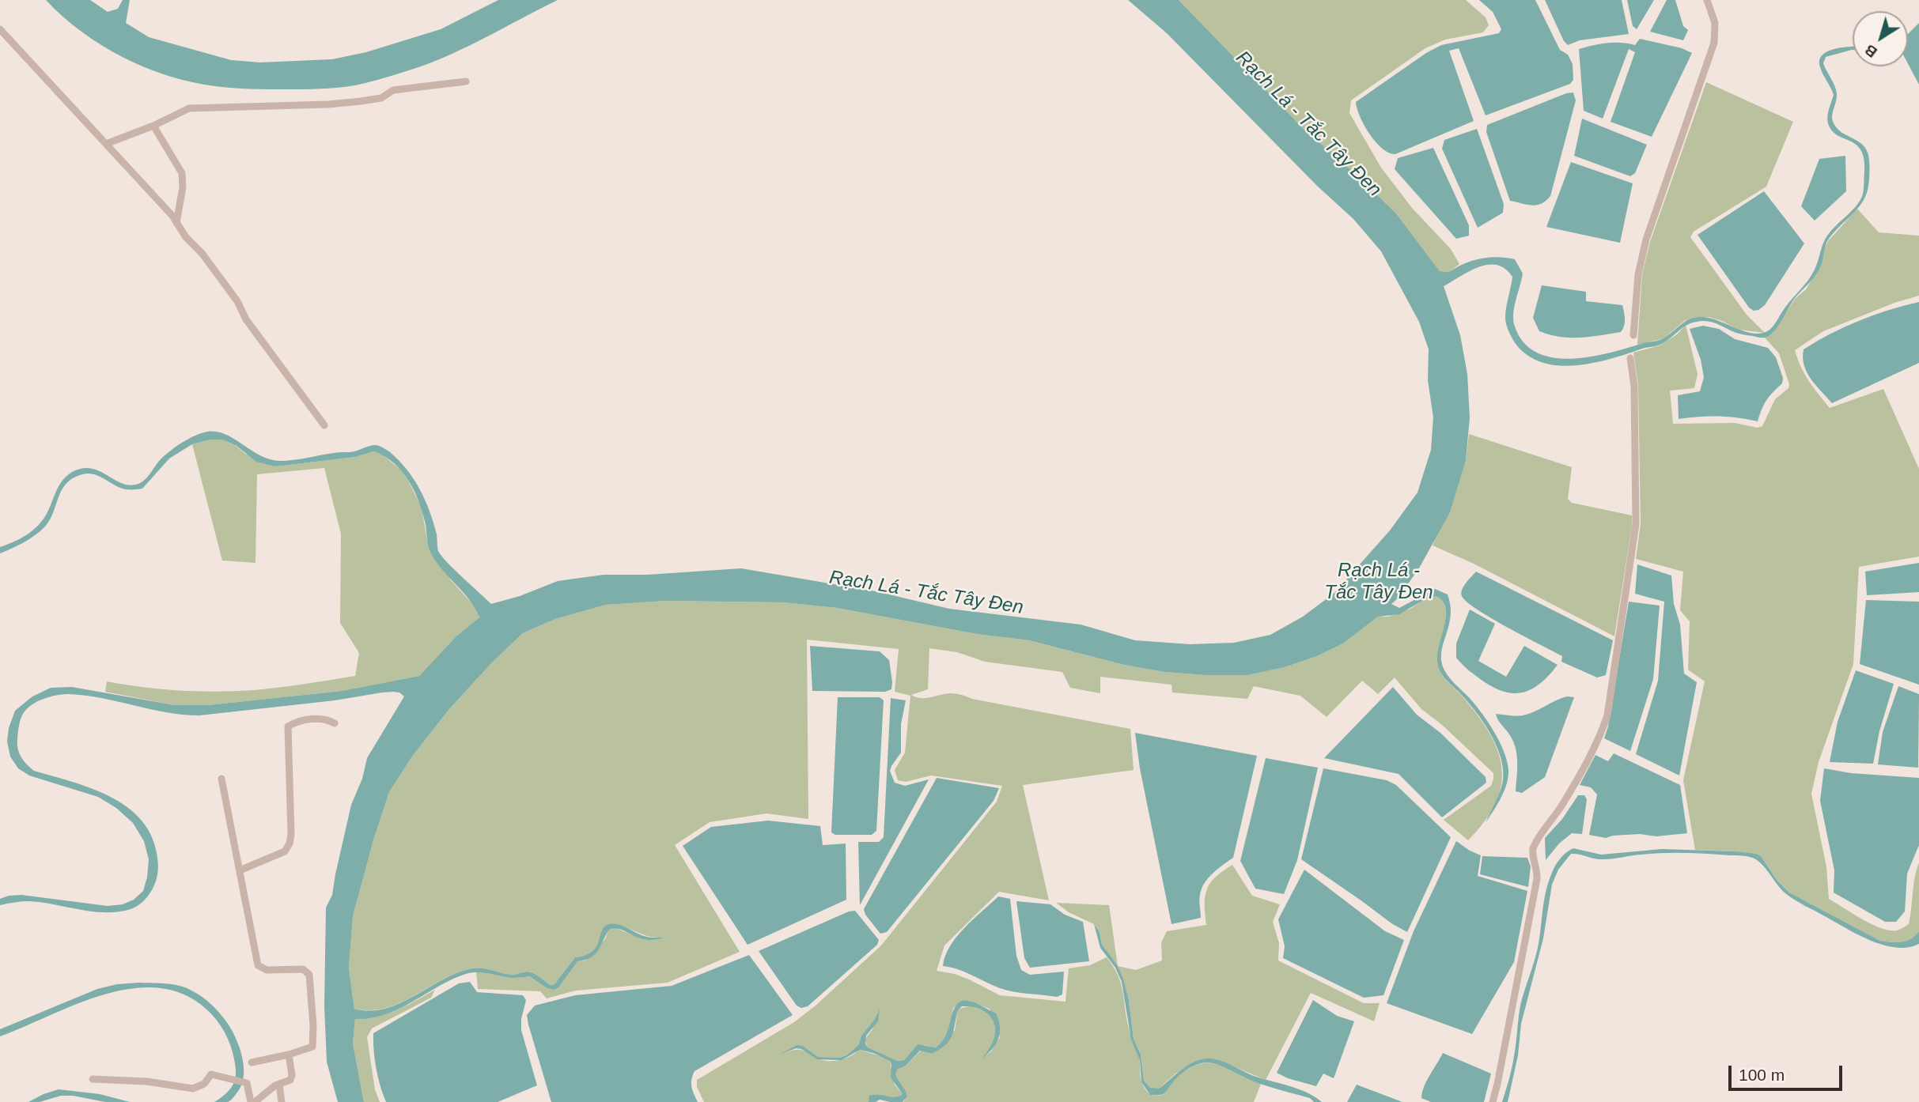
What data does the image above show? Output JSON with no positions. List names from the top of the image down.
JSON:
{
  "water": ["Rạch Lá - Tắc Tây Đen"],
  "scale_bar": "100 m",
  "north": "bottom left"
}
